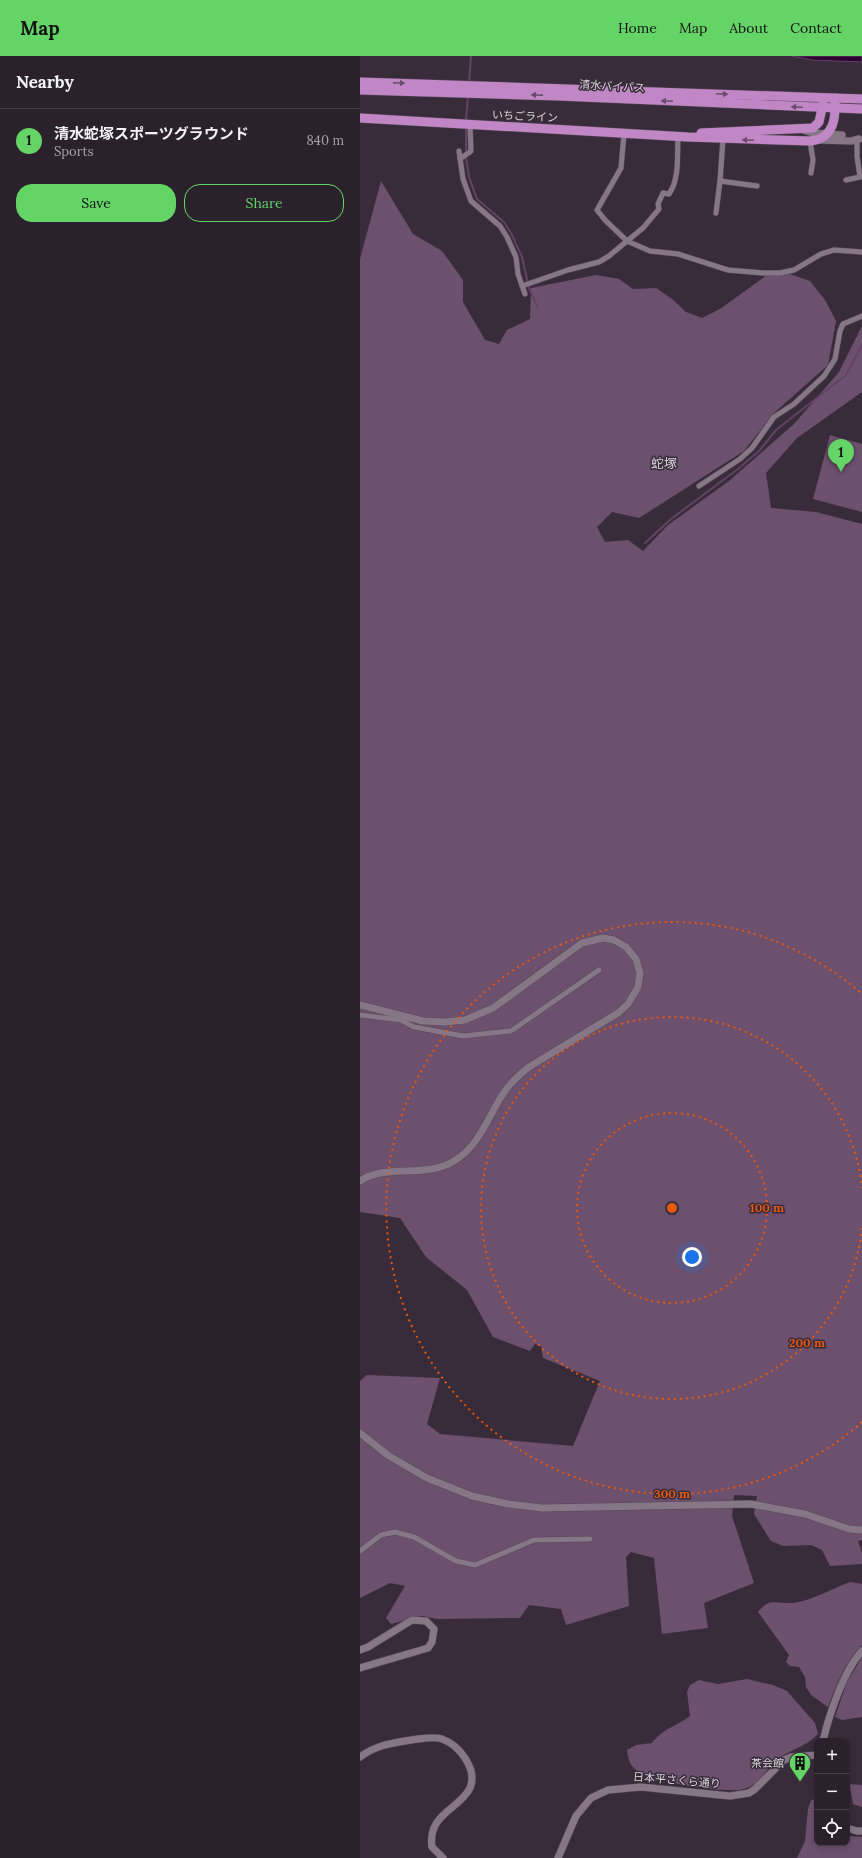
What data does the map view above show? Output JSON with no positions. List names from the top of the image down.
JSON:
{
  "streets": {
    "highway": ["清水バイパス", "いちごライン"],
    "street": ["日本平さくら通り"]
  },
  "crossings": [
    ["清水バイパス", "いちごライン"]
  ],
  "districts": ["蛇塚"],
  "places": {
    "building": ["茶会館"]
  },
  "page": {
    "header": "Map",
    "nav": [
      "Home",
      "Map",
      "About",
      "Contact"
    ],
    "heading": "Nearby",
    "list": [
      {
        "mark": "1",
        "name": "清水蛇塚スポーツグラウンド",
        "note": "Sports",
        "value": "840 m"
      }
    ],
    "buttons": ["Save", "Share"],
    "pins": "1",
    "map_buttons": ["+", "−"]
  },
  "rings": ["100 m", "200 m", "300 m"]
}
